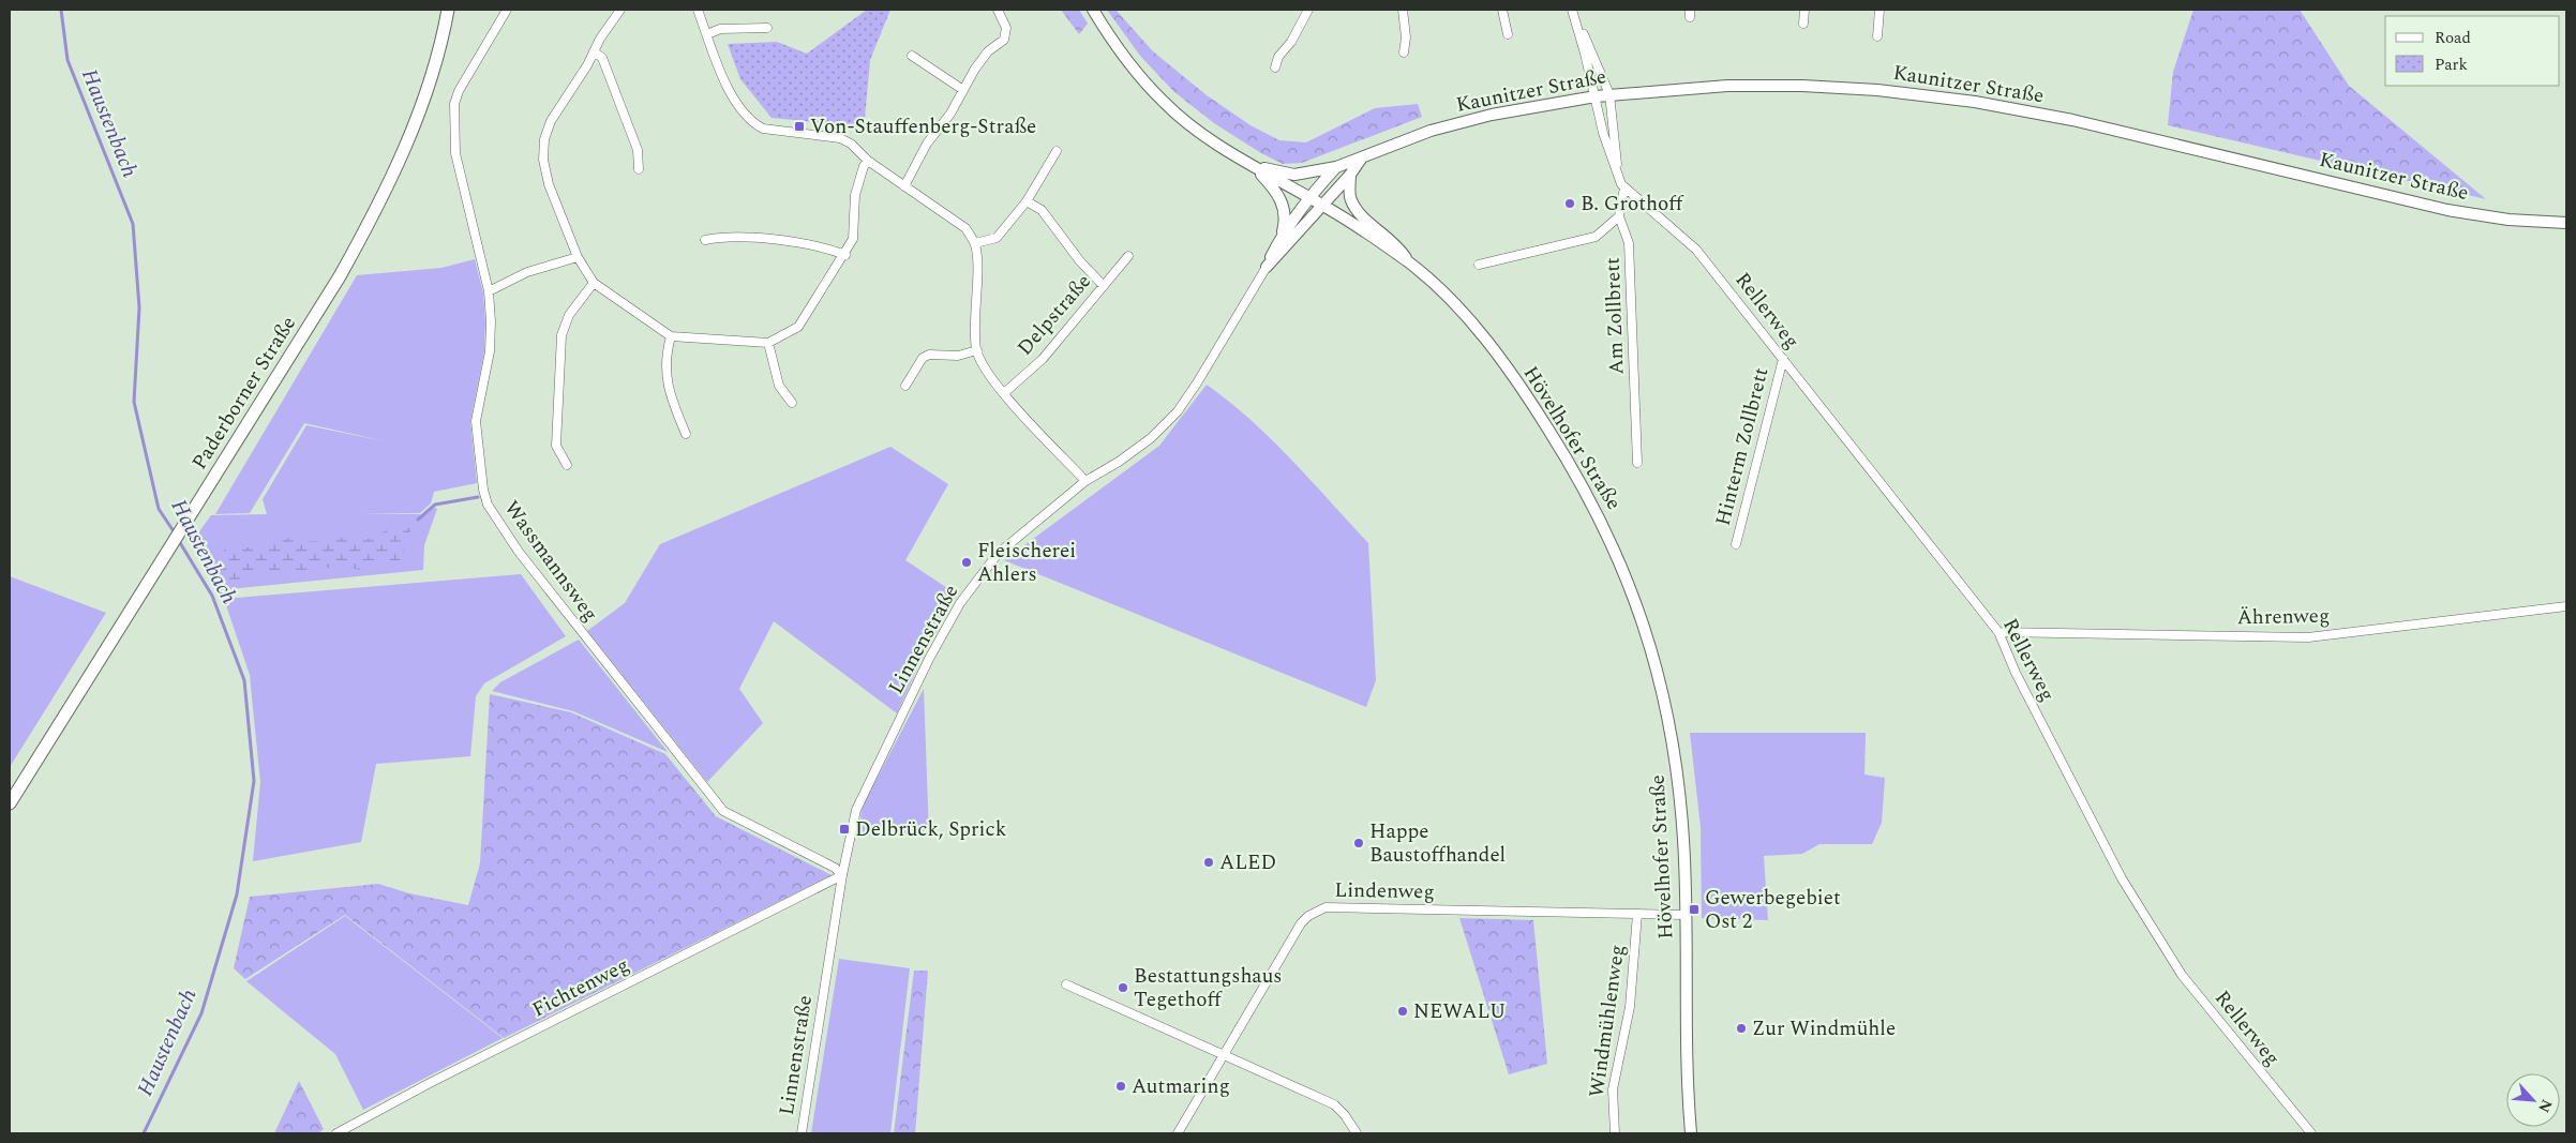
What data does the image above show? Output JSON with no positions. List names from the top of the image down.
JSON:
{
  "streets": {
    "main road": ["Kaunitzer Straße", "Paderborner Straße", "Hövelhofer Straße"],
    "street": [
      "Rellerweg",
      "Delpstraße",
      "Am Zollbrett",
      "Hinterm Zollbrett",
      "Wassmannsweg",
      "Ährenweg",
      "Linnenstraße",
      "Lindenweg",
      "Fichtenweg",
      "Windmühlenweg"
    ]
  },
  "crossings": [
    ["Rellerweg", "Hinterm Zollbrett"],
    ["Rellerweg", "Ährenweg"],
    ["Hövelhofer Straße", "Lindenweg"],
    ["Wassmannsweg", "Linnenstraße"],
    ["Wassmannsweg", "Fichtenweg"],
    ["Linnenstraße", "Fichtenweg"],
    ["Lindenweg", "Windmühlenweg"]
  ],
  "water": ["Haustenbach"],
  "places": {
    "transit": ["Von-Stauffenberg-Straße", "Delbrück, Sprick", "Gewerbegebiet Ost 2"],
    "other": [
      "B. Grothoff",
      "Fleischerei Ahlers",
      "Happe Baustoffhandel",
      "ALED",
      "Bestattungshaus Tegethoff",
      "NEWALU",
      "Zur Windmühle",
      "Autmaring"
    ]
  },
  "legend": ["Road", "Park"],
  "north": "bottom right"
}
